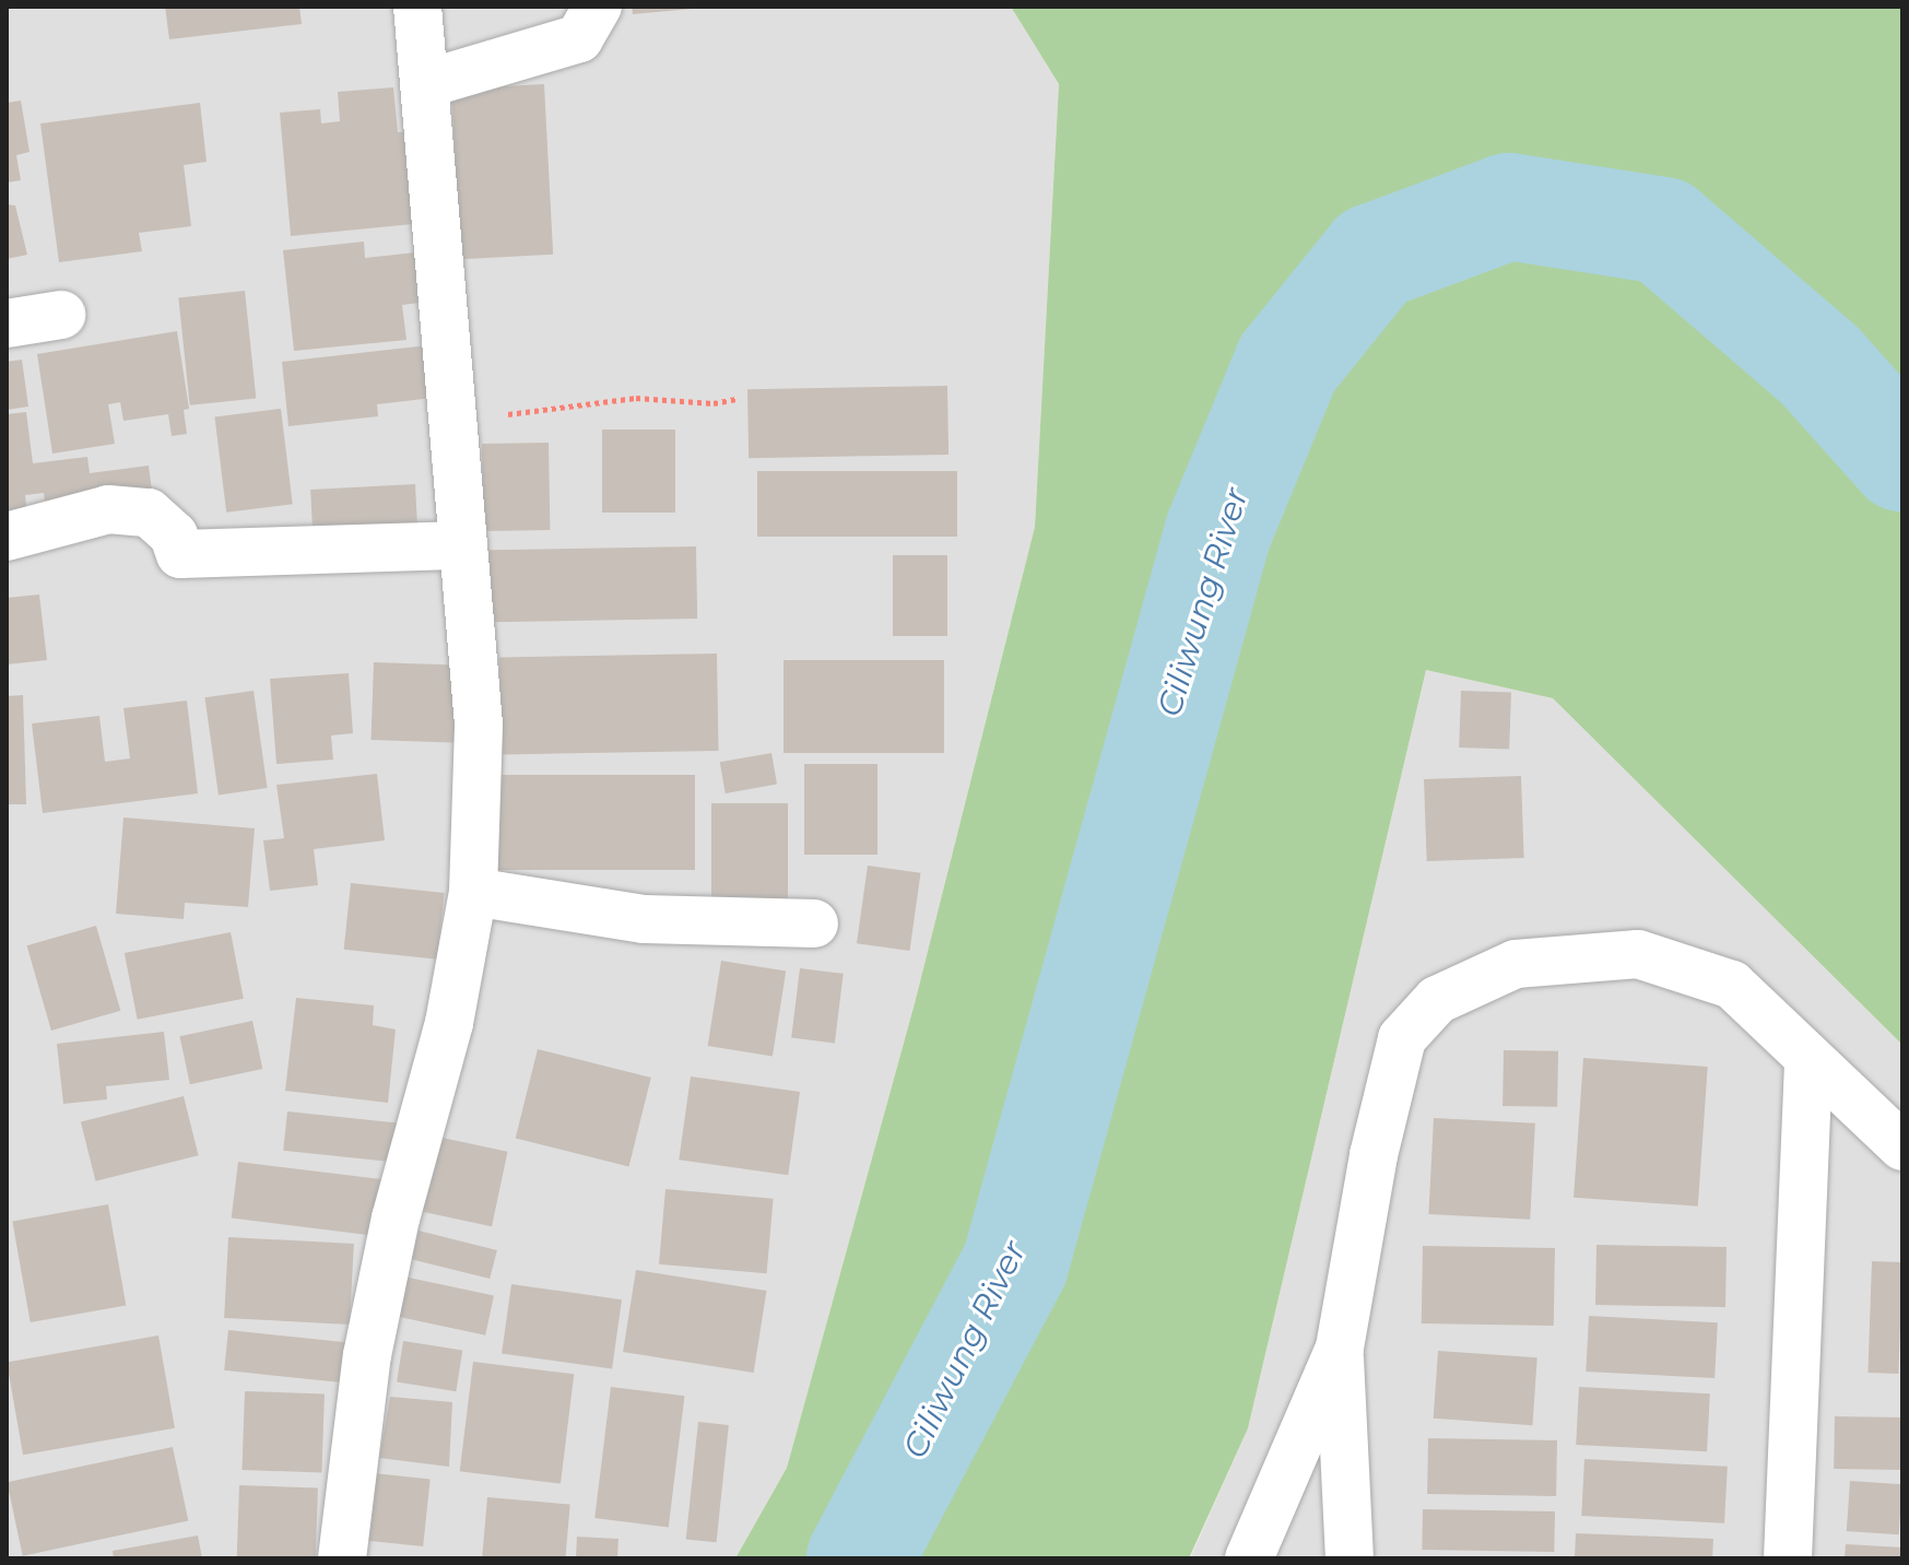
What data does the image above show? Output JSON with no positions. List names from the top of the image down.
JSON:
{
  "water": ["Ciliwung River"]
}
